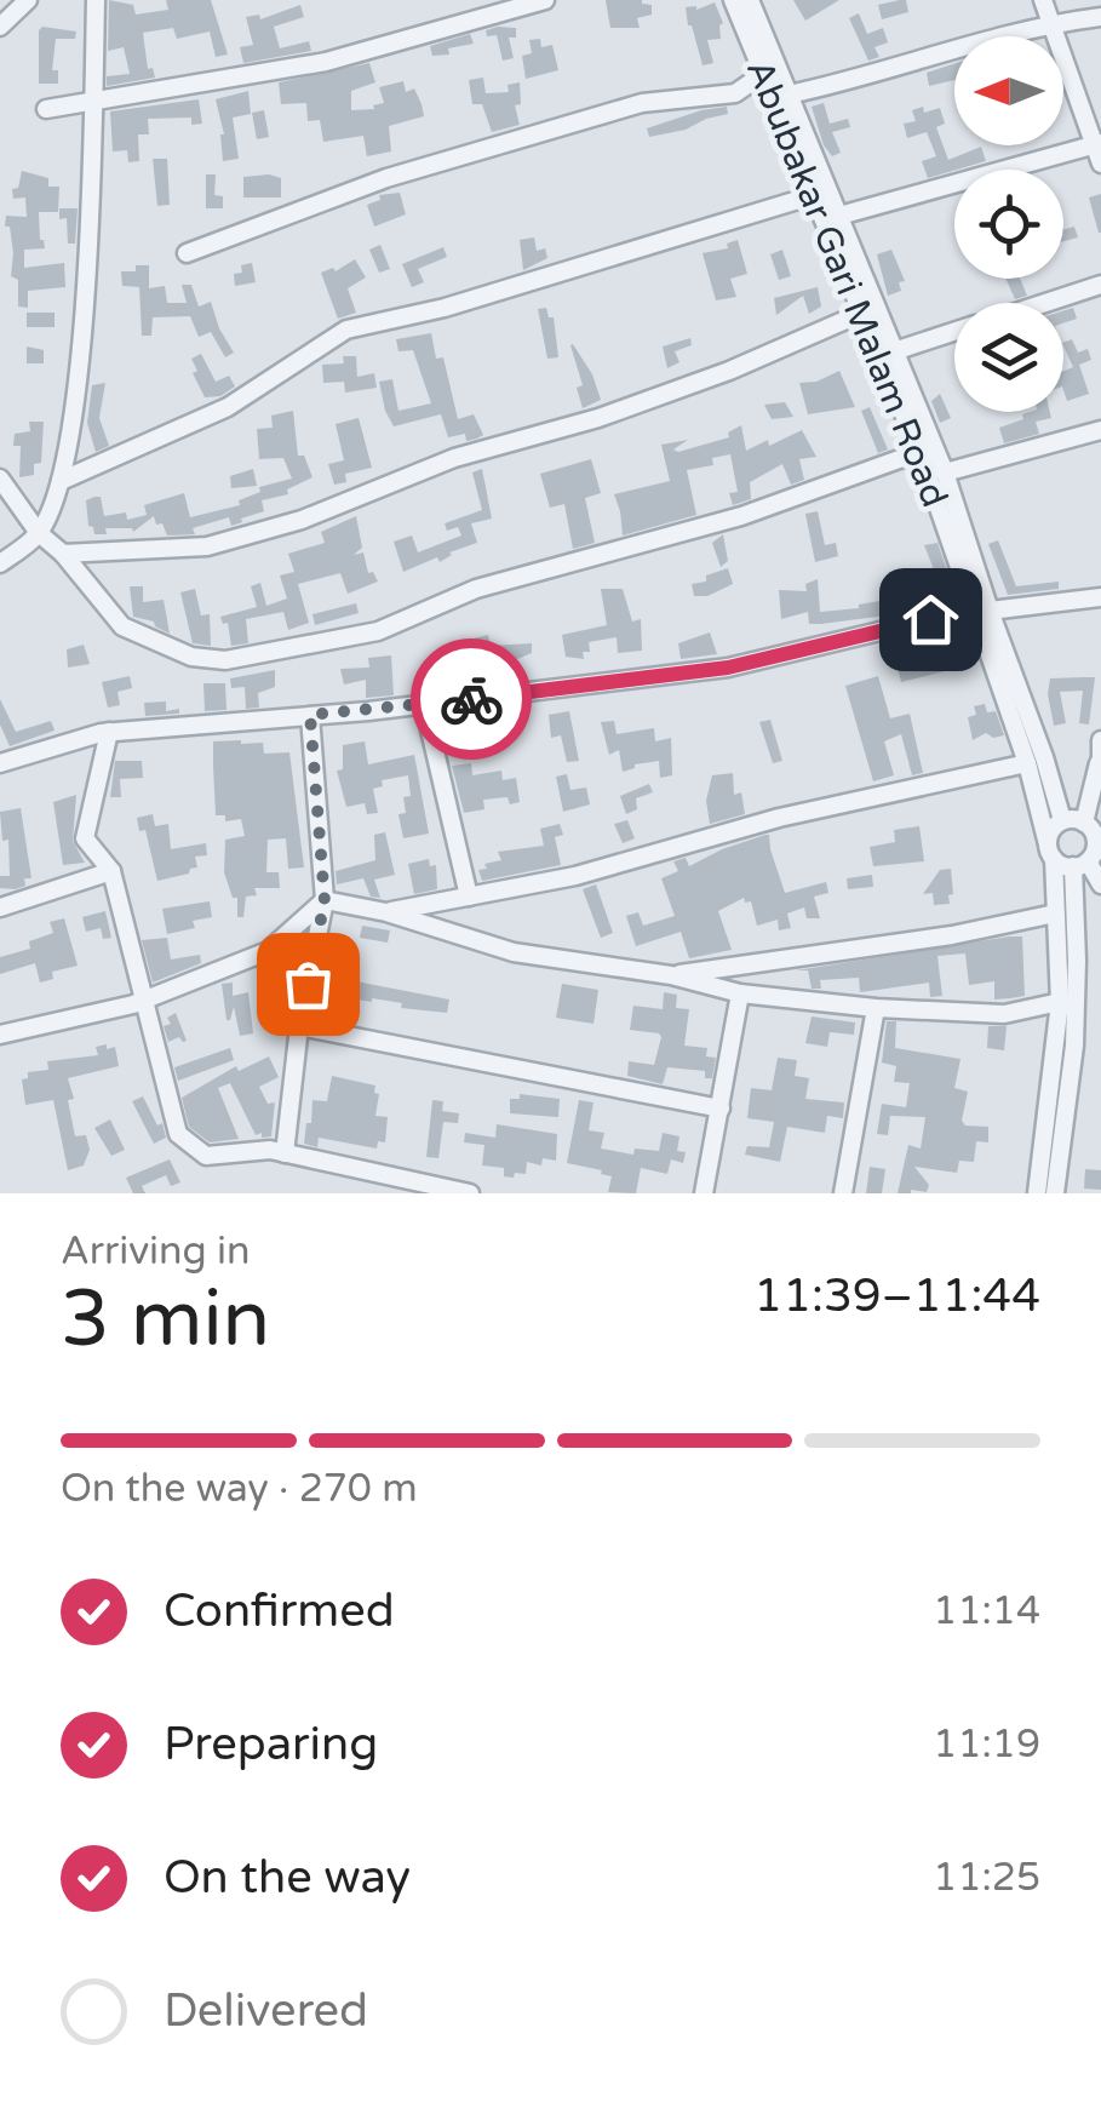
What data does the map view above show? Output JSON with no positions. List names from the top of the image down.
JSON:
{
  "streets": {
    "street": ["Abubakar Gari Malam Road"]
  },
  "north": "left",
  "page": {
    "heading": ["3 min", "Arriving in", "11:39–11:44"],
    "bar": "On the way · 270 m",
    "list": [
      ["Confirmed", "11:14"],
      ["Preparing", "11:19"],
      ["On the way", "11:25"],
      "Delivered"
    ]
  }
}
